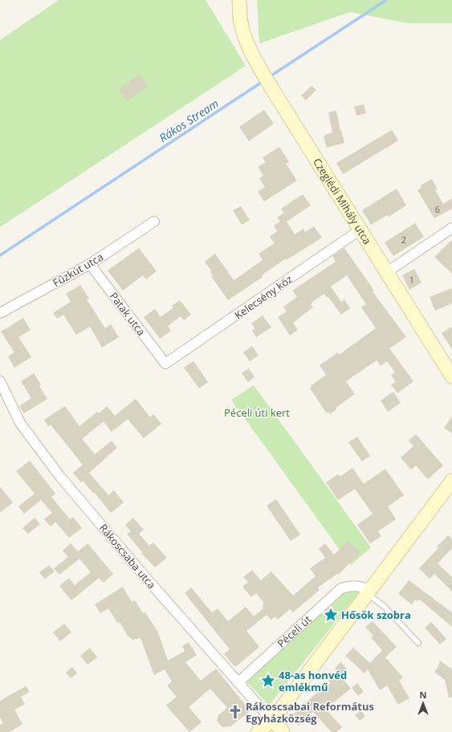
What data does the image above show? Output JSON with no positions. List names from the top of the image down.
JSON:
{
  "streets": {
    "main road": ["Czeglédi Mihály utca"],
    "street": [
      "Fűzkút utca",
      "Kelecsény köz",
      "Patak utca",
      "Rákoscsaba utca",
      "Péceli út"
    ]
  },
  "crossings": [
    ["Czeglédi Mihály utca", "Kelecsény köz"],
    ["Fűzkút utca", "Patak utca"],
    ["Kelecsény köz", "Patak utca"],
    ["Rákoscsaba utca", "Péceli út"]
  ],
  "water": ["Rákos Stream"],
  "parks": ["Péceli úti kert"],
  "places": {
    "place": ["Hősök szobra", "48-as honvéd emlékmű"],
    "church": ["Rákoscsabai Református Egyházközség"]
  },
  "house_numbers": ["6", "2", "1"],
  "north": "top"
}
